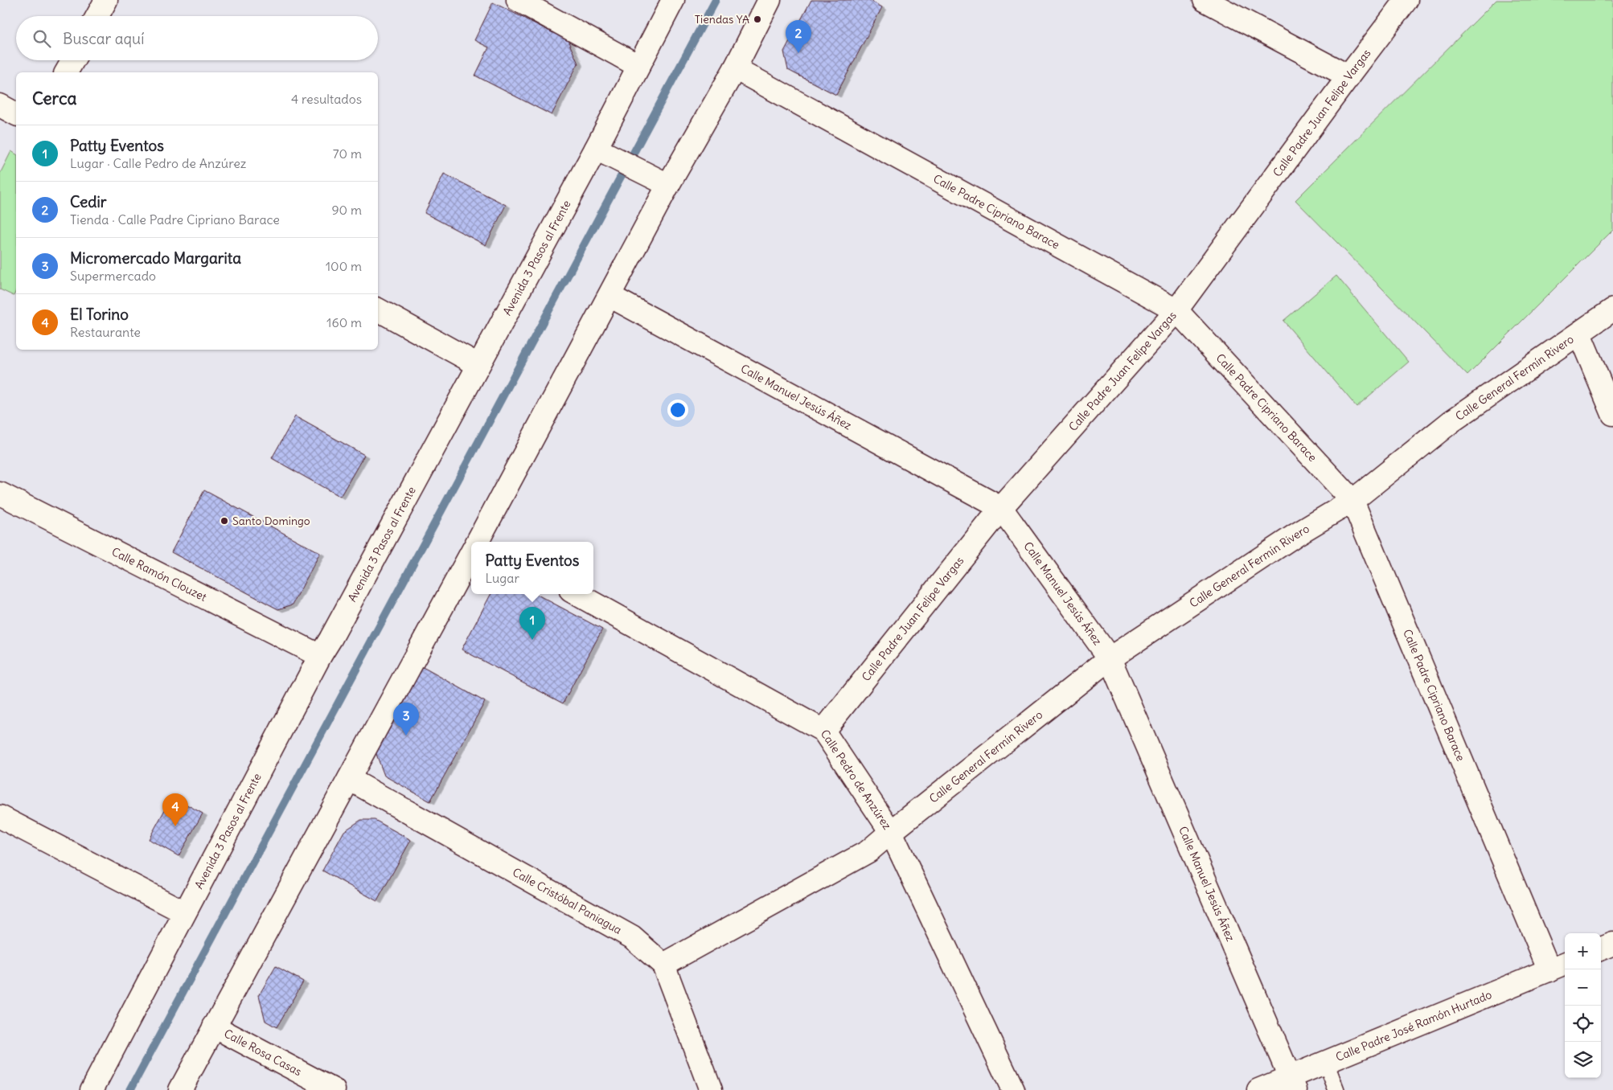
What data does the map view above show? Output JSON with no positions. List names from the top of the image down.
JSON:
{
  "streets": {
    "street": [
      "Calle Padre Juan Felipe Vargas",
      "Calle Padre Cipriano Barace",
      "Avenida 3 Pasos al Frente",
      "Calle General Fermín Rivero",
      "Calle Manuel Jesús Áñez",
      "Calle Ramón Clouzet",
      "Calle Pedro de Anzúrez",
      "Calle Cristóbal Paniagua",
      "Calle Padre José Ramón Hurtado",
      "Calle Rosa Casas"
    ]
  },
  "crossings": [
    ["Calle Padre Juan Felipe Vargas", "Calle Padre Cipriano Barace"],
    ["Calle Padre Juan Felipe Vargas", "Calle Manuel Jesús Áñez"],
    ["Calle Padre Juan Felipe Vargas", "Calle Pedro de Anzúrez"],
    ["Calle Padre Cipriano Barace", "Calle General Fermín Rivero"],
    ["Calle Padre Cipriano Barace", "Calle Padre José Ramón Hurtado"],
    ["Avenida 3 Pasos al Frente", "Calle Ramón Clouzet"],
    ["Calle General Fermín Rivero", "Calle Manuel Jesús Áñez"],
    ["Calle General Fermín Rivero", "Calle Pedro de Anzúrez"],
    ["Calle General Fermín Rivero", "Calle Cristóbal Paniagua"],
    ["Calle Manuel Jesús Áñez", "Calle Padre José Ramón Hurtado"]
  ],
  "places": ["Tiendas YA", "Santo Domingo"],
  "page": {
    "search": "Buscar aquí",
    "pins": [
      "2",
      "1",
      "3",
      "4"
    ],
    "heading": ["Cerca", "4 resultados"],
    "list": [
      {
        "mark": "1",
        "name": "Patty Eventos",
        "note": "Lugar · Calle Pedro de Anzúrez",
        "value": "70 m"
      },
      {
        "mark": "2",
        "name": "Cedir",
        "note": "Tienda · Calle Padre Cipriano Barace",
        "value": "90 m"
      },
      {
        "mark": "3",
        "name": "Micromercado Margarita",
        "note": "Supermercado",
        "value": "100 m"
      },
      {
        "mark": "4",
        "name": "El Torino",
        "note": "Restaurante",
        "value": "160 m"
      }
    ],
    "popup": ["Patty Eventos", "Lugar"],
    "map_buttons": ["+", "−"]
  }
}
